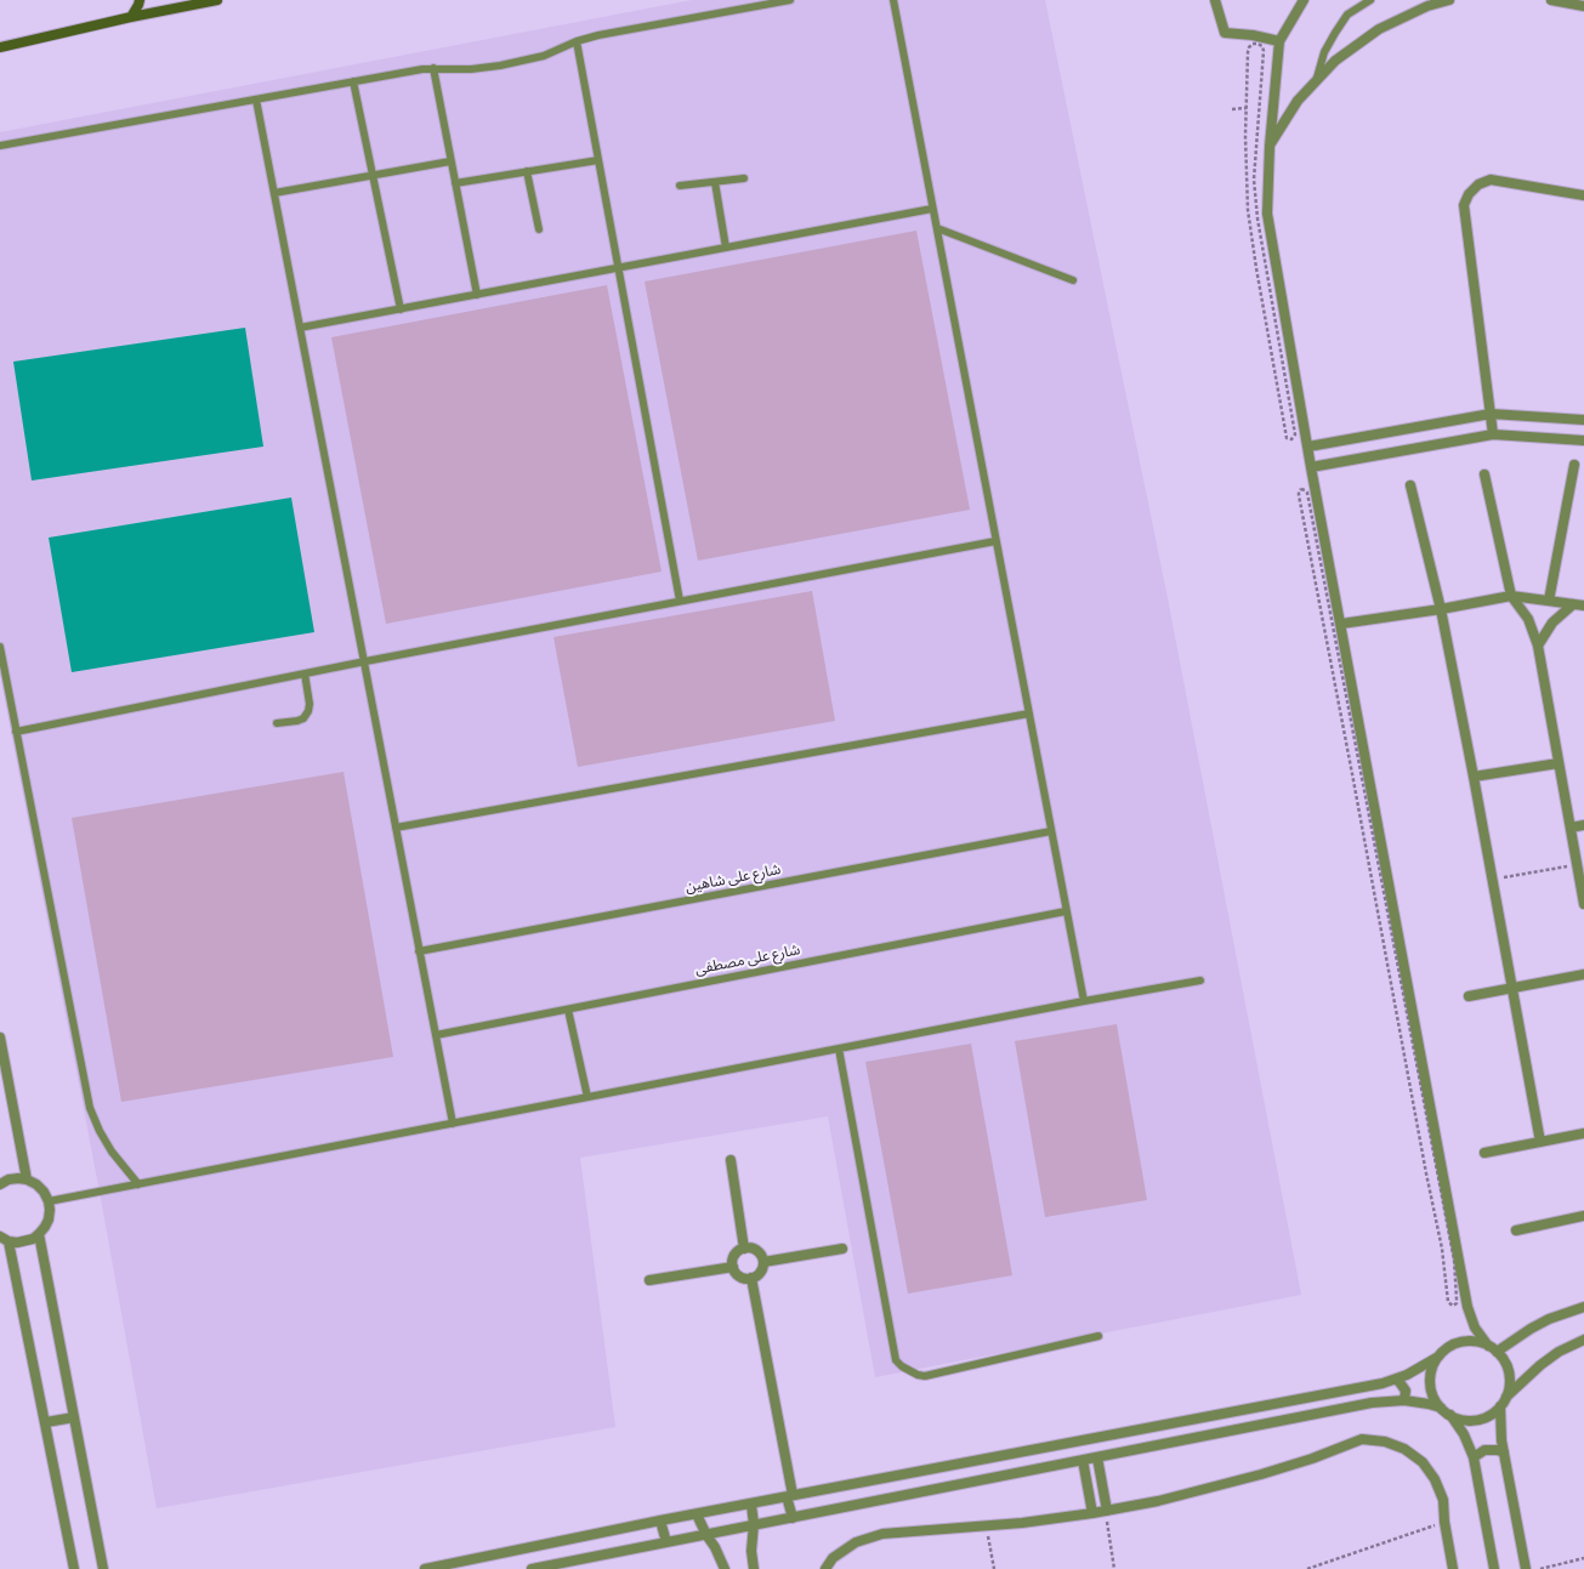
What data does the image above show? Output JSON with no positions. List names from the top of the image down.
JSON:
{
  "streets": {
    "lane": ["شارع على شاهين", "شارع على مصطفى"]
  }
}
